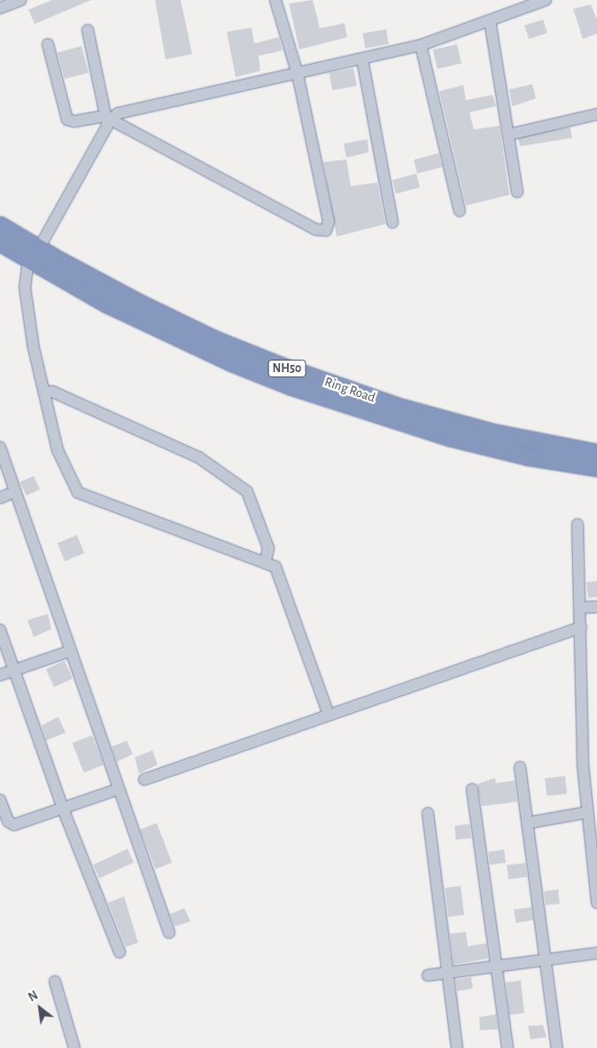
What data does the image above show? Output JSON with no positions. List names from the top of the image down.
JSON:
{
  "streets": {
    "highway": ["NH50", "Ring Road"]
  },
  "north": "top left"
}
